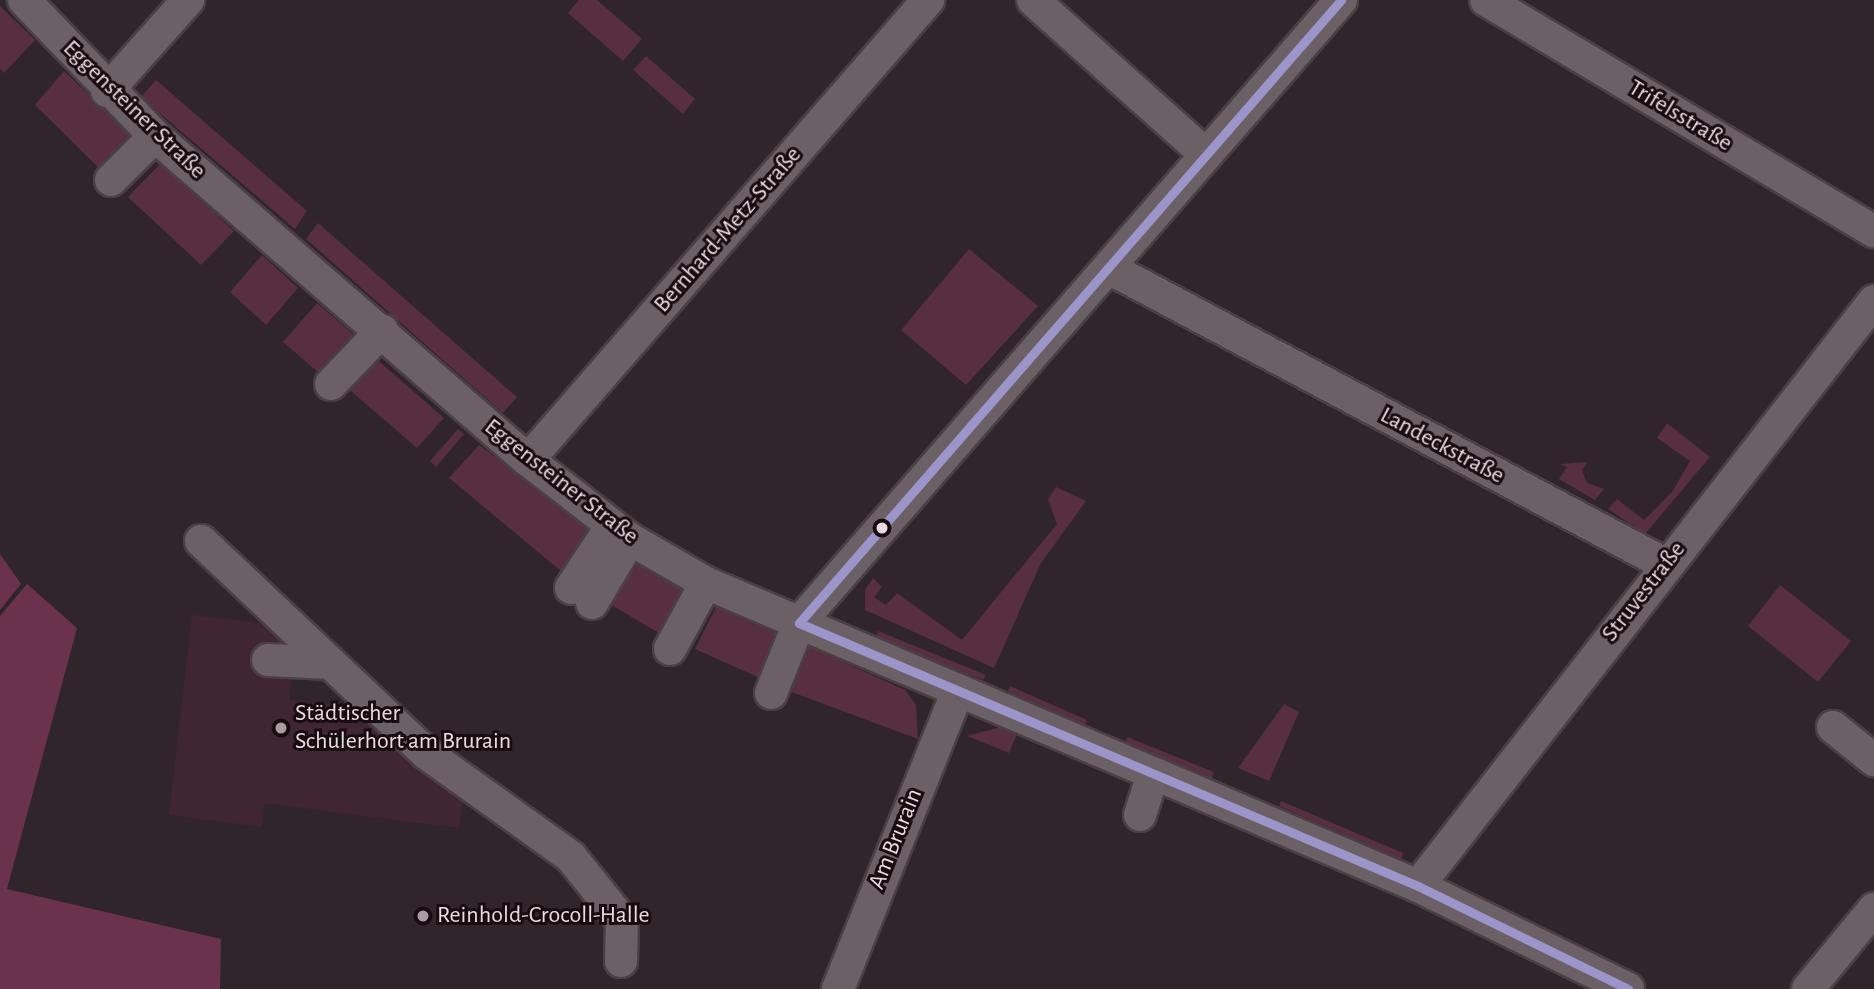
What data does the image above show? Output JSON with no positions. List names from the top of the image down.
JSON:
{
  "streets": {
    "street": [
      "Eggensteiner Straße",
      "Trifelsstraße",
      "Bernhard-Metz-Straße",
      "Landeckstraße",
      "Struvestraße",
      "Am Brurain"
    ]
  },
  "crossings": [
    ["Eggensteiner Straße", "Bernhard-Metz-Straße"],
    ["Eggensteiner Straße", "Struvestraße"],
    ["Eggensteiner Straße", "Am Brurain"],
    ["Landeckstraße", "Struvestraße"]
  ],
  "places": ["Städtischer Schülerhort am Brurain", "Reinhold-Crocoll-Halle"]
}
